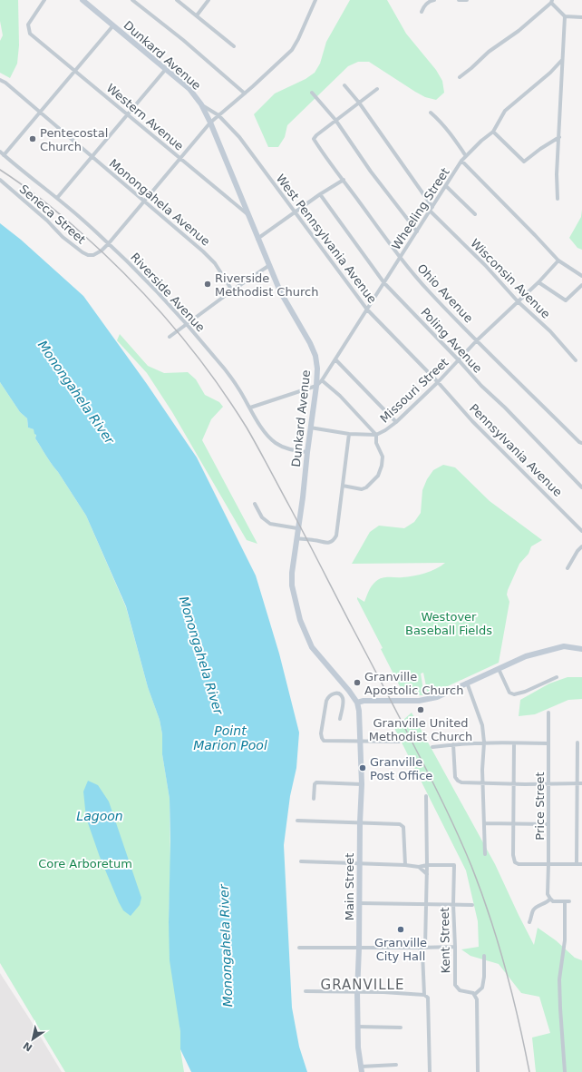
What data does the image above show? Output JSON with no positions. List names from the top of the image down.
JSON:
{
  "streets": {
    "main road": ["Dunkard Avenue", "Main Street"],
    "street": [
      "Western Avenue",
      "Monongahela Avenue",
      "Wheeling Street",
      "Seneca Street",
      "West Pennsylvania Avenue",
      "Wisconsin Avenue",
      "Riverside Avenue",
      "Ohio Avenue",
      "Poling Avenue",
      "Missouri Street",
      "Pennsylvania Avenue",
      "Price Street",
      "Kent Street"
    ]
  },
  "crossings": [
    ["Dunkard Avenue", "Western Avenue"],
    ["Dunkard Avenue", "Wheeling Street"],
    ["Dunkard Avenue", "Seneca Street"],
    ["Dunkard Avenue", "West Pennsylvania Avenue"],
    ["Dunkard Avenue", "Riverside Avenue"],
    ["Dunkard Avenue", "Missouri Street"],
    ["Dunkard Avenue", "Main Street"],
    ["Western Avenue", "Seneca Street"],
    ["Monongahela Avenue", "Seneca Street"],
    ["Wheeling Street", "West Pennsylvania Avenue"],
    ["Wheeling Street", "Wisconsin Avenue"],
    ["Wheeling Street", "Ohio Avenue"],
    ["Wheeling Street", "Poling Avenue"],
    ["Seneca Street", "West Pennsylvania Avenue"],
    ["Seneca Street", "Riverside Avenue"],
    ["West Pennsylvania Avenue", "Missouri Street"],
    ["West Pennsylvania Avenue", "Pennsylvania Avenue"],
    ["Wisconsin Avenue", "Missouri Street"],
    ["Ohio Avenue", "Missouri Street"],
    ["Poling Avenue", "Missouri Street"],
    ["Missouri Street", "Pennsylvania Avenue"]
  ],
  "districts": ["GRANVILLE"],
  "water": ["Monongahela River", "Point Marion Pool", "Lagoon"],
  "parks": ["Westover Baseball Fields", "Core Arboretum"],
  "places": [
    "Pentecostal Church",
    "Riverside Methodist Church",
    "Granville Apostolic Church",
    "Granville United Methodist Church",
    "Granville Post Office",
    "Granville City Hall"
  ],
  "north": "bottom left"
}
